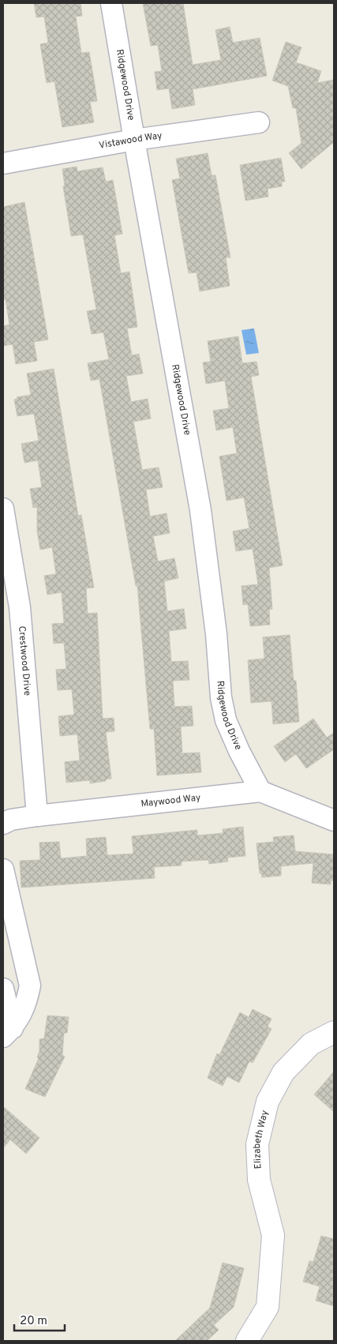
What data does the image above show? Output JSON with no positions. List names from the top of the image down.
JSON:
{
  "streets": {
    "street": [
      "Ridgewood Drive",
      "Vistawood Way",
      "Crestwood Drive",
      "Maywood Way",
      "Elizabeth Way"
    ]
  },
  "crossings": [
    ["Ridgewood Drive", "Vistawood Way"],
    ["Ridgewood Drive", "Maywood Way"],
    ["Crestwood Drive", "Maywood Way"]
  ],
  "scale_bar": "20 m"
}
